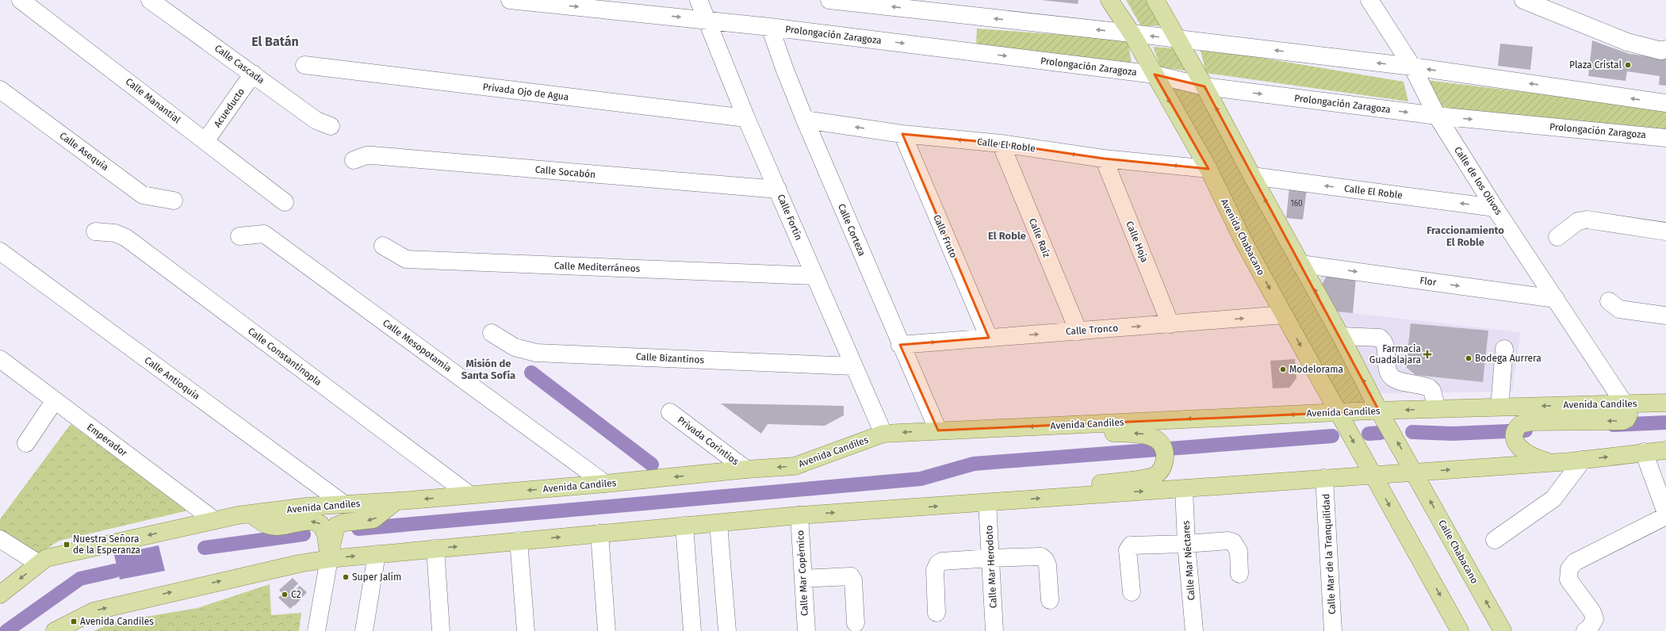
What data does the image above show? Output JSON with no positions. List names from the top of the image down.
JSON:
{
  "streets": {
    "main road": ["Avenida Chabacano", "Avenida Candiles", "Calle Chabacano"],
    "street": [
      "Prolongación Zaragoza",
      "Calle Cascada",
      "Privada Ojo de Agua",
      "Calle Manantial",
      "Acueducto",
      "Calle El Roble",
      "Calle Asequia",
      "Calle Socabón",
      "Calle de los Olivos",
      "Calle Fortín",
      "Calle Corteza",
      "Calle Fruto",
      "Calle Raíz",
      "Calle Hoja",
      "Calle Mediterráneos",
      "Flor",
      "Calle Tronco",
      "Calle Mesopotamia",
      "Calle Constantinopla",
      "Calle Bizantinos",
      "Calle Antioquia",
      "Emperador",
      "Privada Corintios",
      "Calle Mar de la Tranquilidad",
      "Calle Mar Néctares",
      "Calle Mar Herodoto",
      "Calle Mar Copérnico"
    ]
  },
  "crossings": [
    ["Prolongación Zaragoza", "Calle de los Olivos"],
    ["Prolongación Zaragoza", "Calle Fortín"],
    ["Prolongación Zaragoza", "Calle Corteza"],
    ["Prolongación Zaragoza", "Avenida Chabacano"],
    ["Calle Cascada", "Acueducto"],
    ["Privada Ojo de Agua", "Calle Fortín"],
    ["Calle Manantial", "Acueducto"],
    ["Calle El Roble", "Calle de los Olivos"],
    ["Calle El Roble", "Calle Corteza"],
    ["Calle El Roble", "Calle Fruto"],
    ["Calle El Roble", "Avenida Chabacano"],
    ["Calle El Roble", "Calle Raíz"],
    ["Calle El Roble", "Calle Hoja"],
    ["Calle Socabón", "Calle Fortín"],
    ["Calle de los Olivos", "Flor"],
    ["Calle de los Olivos", "Avenida Candiles"],
    ["Calle Fortín", "Calle Mediterráneos"],
    ["Calle Fortín", "Calle Bizantinos"],
    ["Calle Fortín", "Avenida Candiles"],
    ["Calle Corteza", "Calle Tronco"],
    ["Calle Corteza", "Avenida Candiles"],
    ["Calle Fruto", "Calle Tronco"],
    ["Avenida Chabacano", "Calle Tronco"],
    ["Avenida Chabacano", "Avenida Candiles"],
    ["Calle Raíz", "Calle Tronco"],
    ["Calle Hoja", "Calle Tronco"],
    ["Calle Mesopotamia", "Avenida Candiles"],
    ["Calle Constantinopla", "Avenida Candiles"],
    ["Calle Antioquia", "Avenida Candiles"],
    ["Avenida Candiles", "Emperador"],
    ["Avenida Candiles", "Privada Corintios"]
  ],
  "one_way": ["Flor", "Calle Tronco"],
  "districts": [
    "El Batán",
    "Fraccionamiento El Roble",
    "El Roble",
    "Misión de Santa Sofía"
  ],
  "places": {
    "other": [
      "Plaza Cristal",
      "Bodega Aurrera",
      "Modelorama",
      "Super Jalím",
      "C2"
    ],
    "health": ["Farmacia Guadalajara"],
    "transit": ["Nuestra Señora de la Esperanza", "Avenida Candiles"]
  },
  "house_numbers": ["160"]
}
